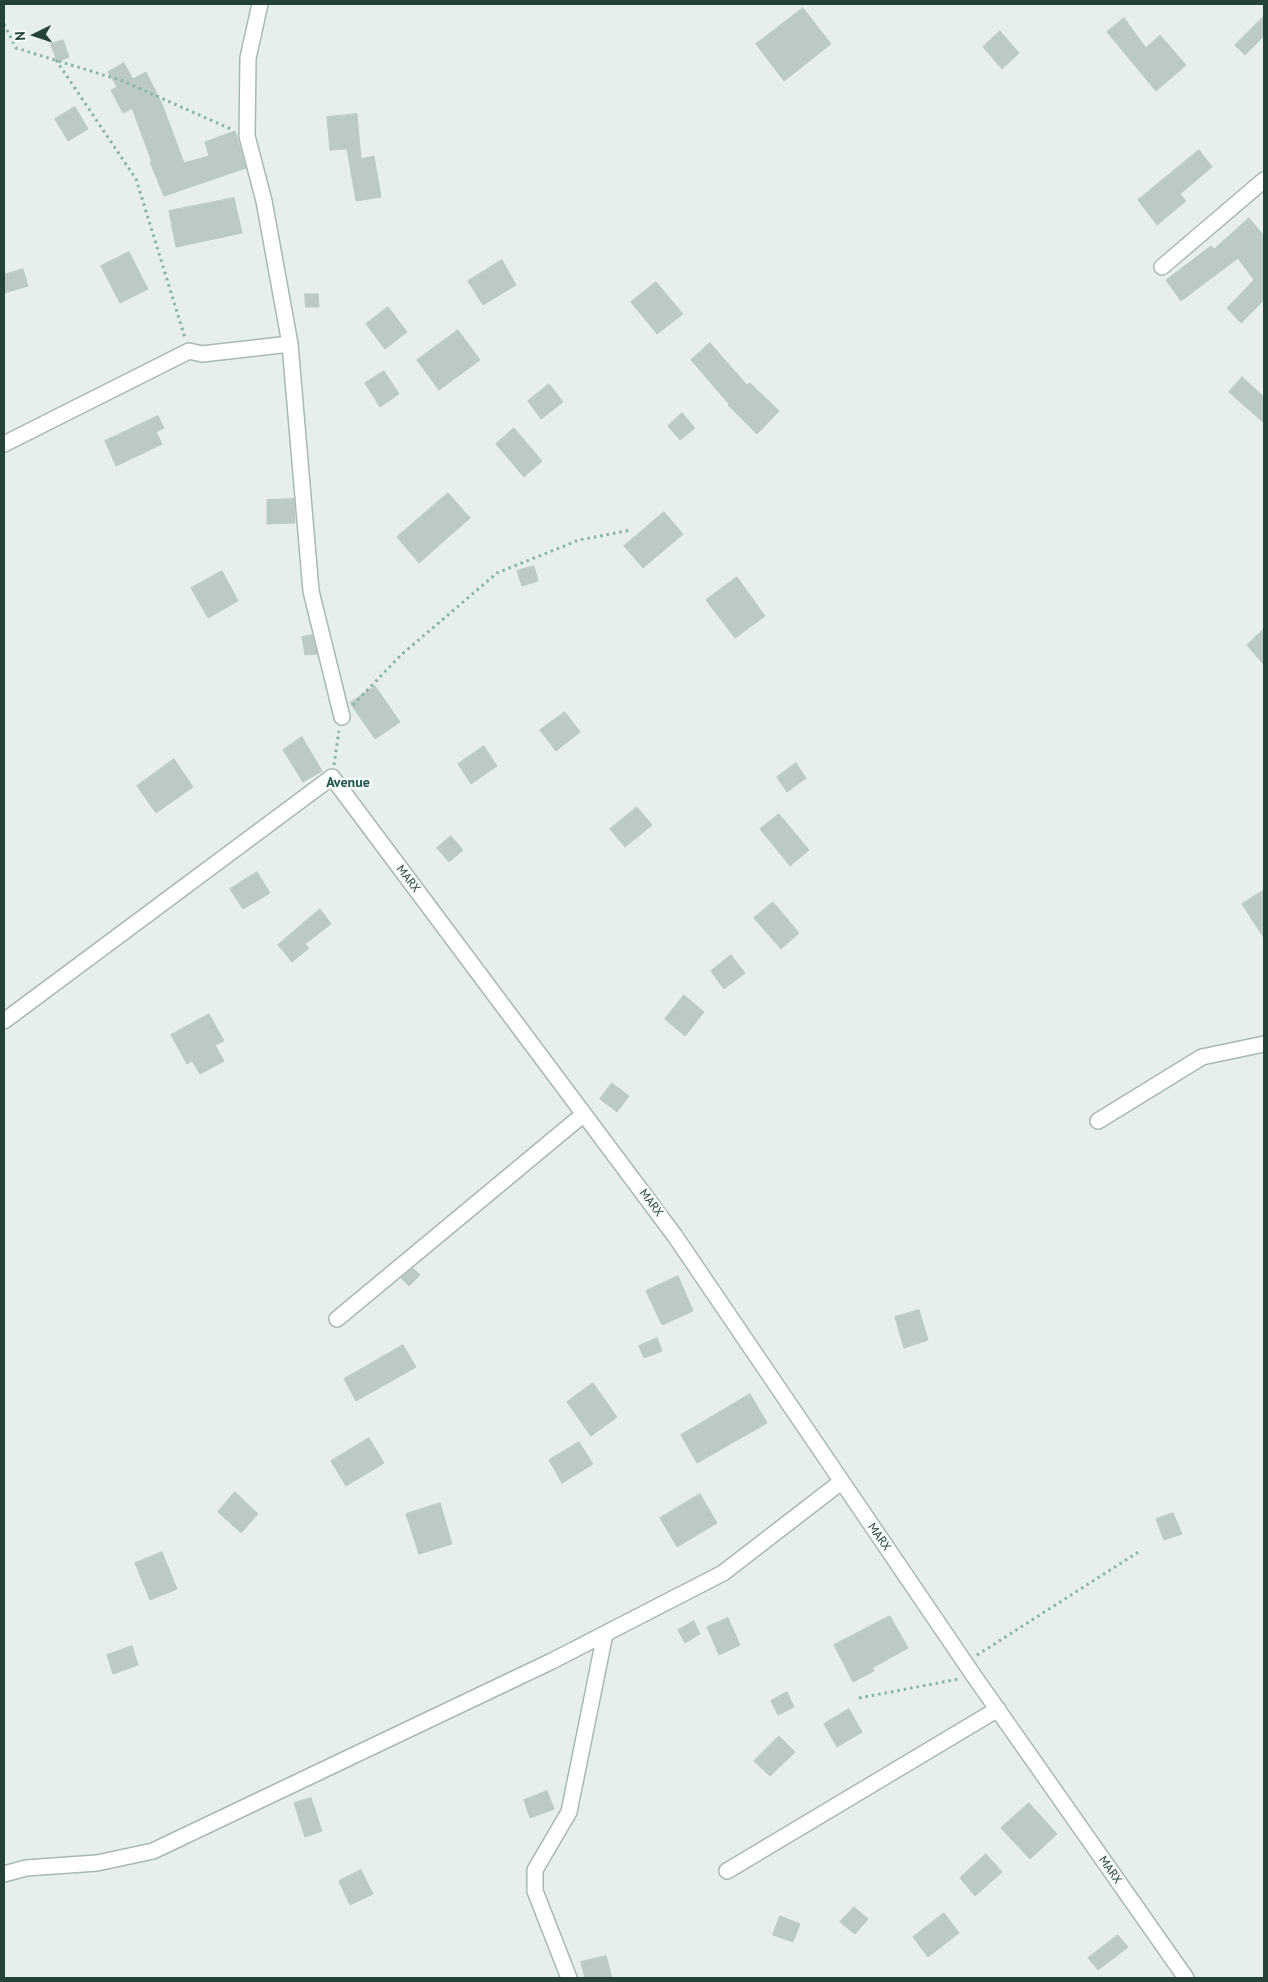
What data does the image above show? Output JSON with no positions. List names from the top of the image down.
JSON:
{
  "streets": {
    "street": ["MARX"]
  },
  "districts": ["Avenue"],
  "north": "left"
}
